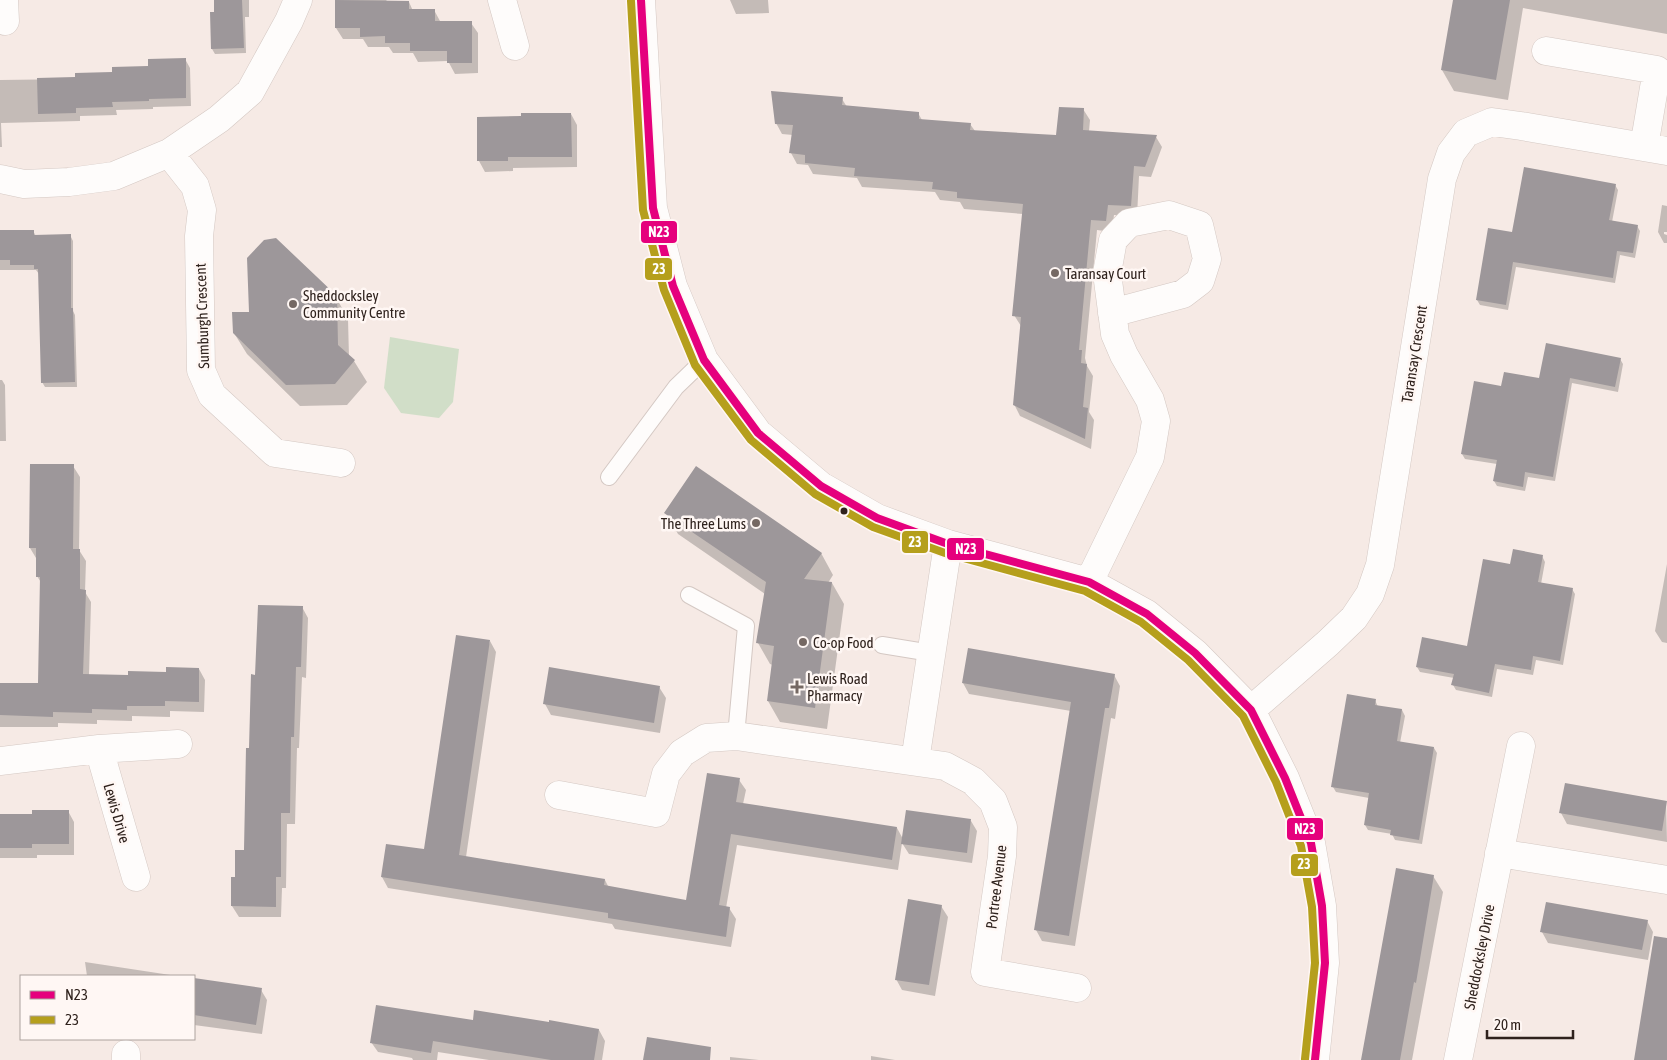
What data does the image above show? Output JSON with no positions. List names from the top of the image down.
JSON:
{
  "streets": {
    "street": [
      "Sumburgh Crescent",
      "Taransay Crescent",
      "Lewis Drive",
      "Portree Avenue",
      "Sheddocksley Drive"
    ]
  },
  "places": {
    "other": [
      "Taransay Court",
      "Sheddocksley Community Centre",
      "The Three Lums",
      "Co-op Food"
    ],
    "health": ["Lewis Road Pharmacy"]
  },
  "lines": ["transit line N23", "transit line 23"],
  "legend": ["N23", "23"],
  "scale_bar": "20 m"
}
